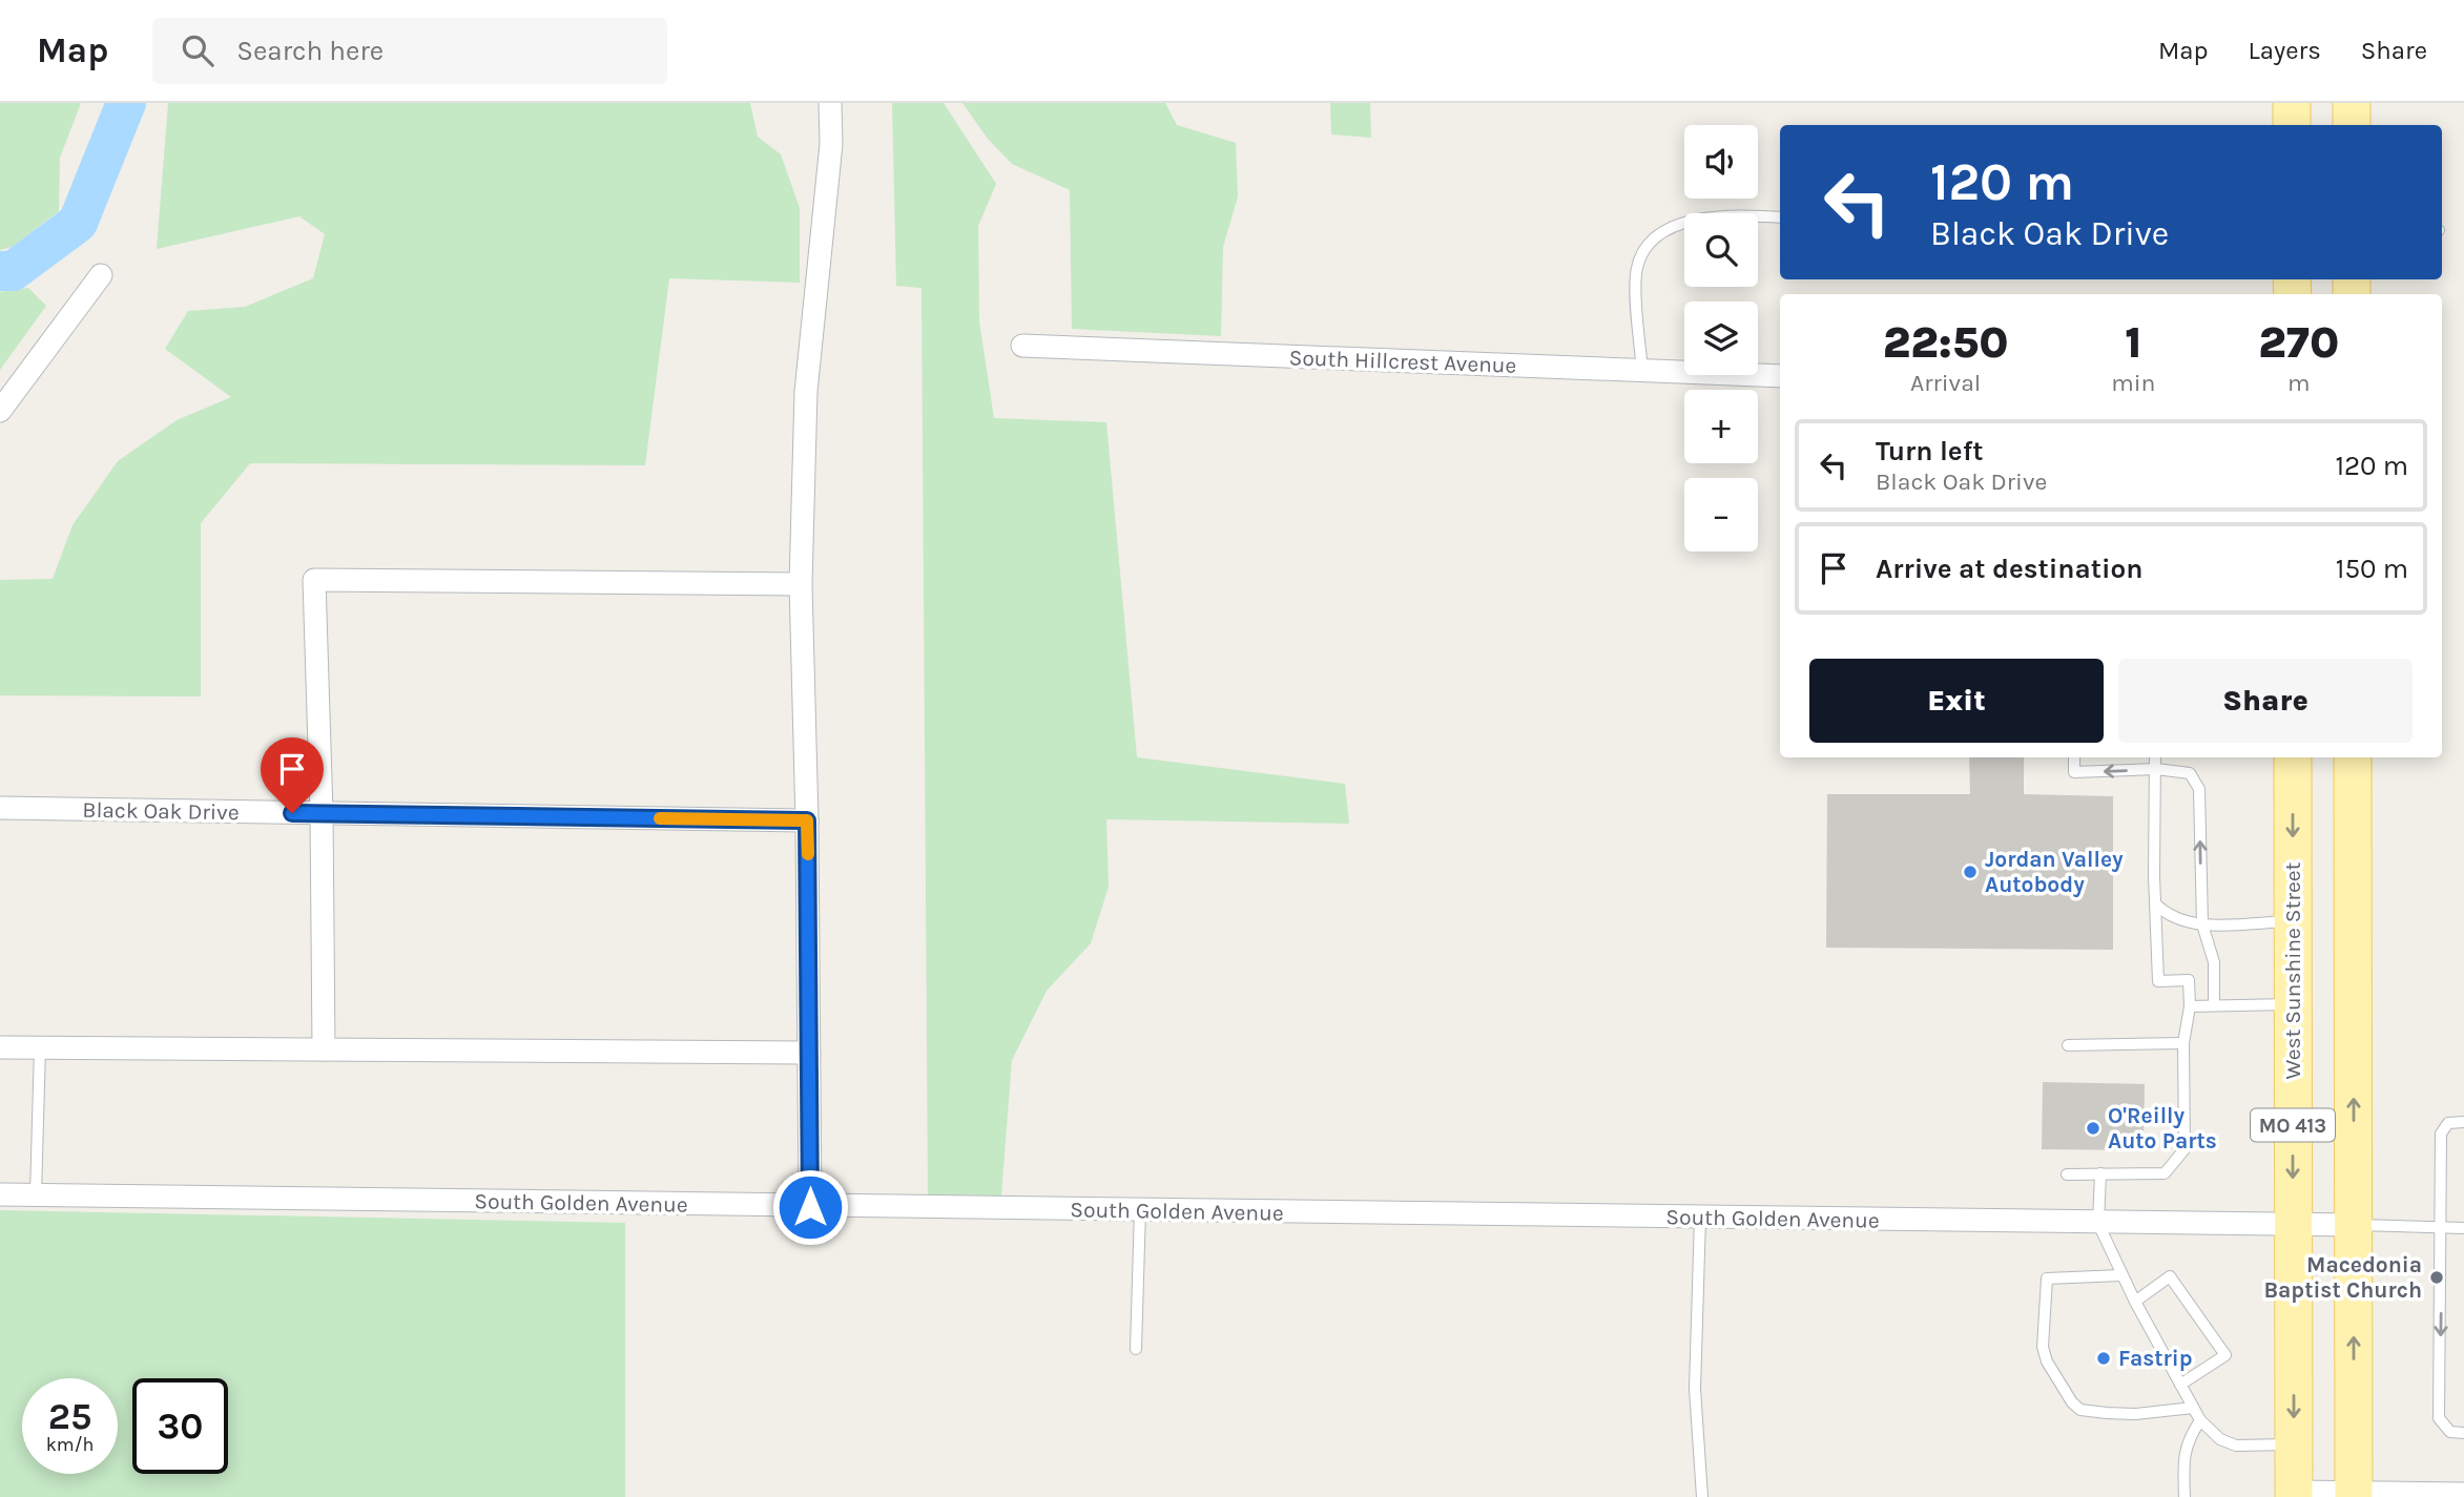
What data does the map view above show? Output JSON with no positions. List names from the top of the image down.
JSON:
{
  "streets": {
    "main road": ["West Sunshine Street", "MO 413"],
    "street": ["South Hillcrest Avenue", "Black Oak Drive", "South Golden Avenue"]
  },
  "crossings": [
    ["West Sunshine Street", "South Golden Avenue"],
    ["MO 413", "South Golden Avenue"]
  ],
  "places": [
    "Jordan Valley Autobody",
    "O'Reilly Auto Parts",
    "Macedonia Baptist Church",
    "Fastrip"
  ],
  "page": {
    "header": "Map",
    "search": "Search here",
    "nav": ["Map", "Layers", "Share"],
    "map_buttons": ["+", "−"],
    "turn": ["120 m", "Black Oak Drive"],
    "eta": [
      "22:50",
      "Arrival",
      "1",
      "min",
      "270",
      "m"
    ],
    "list": [
      {
        "name": "Turn left",
        "note": "Black Oak Drive",
        "value": "120 m"
      },
      {
        "name": "Arrive at destination",
        "value": "150 m"
      }
    ],
    "buttons": ["Exit", "Share"],
    "speed": "25 km/h",
    "limit": "30"
  }
}
